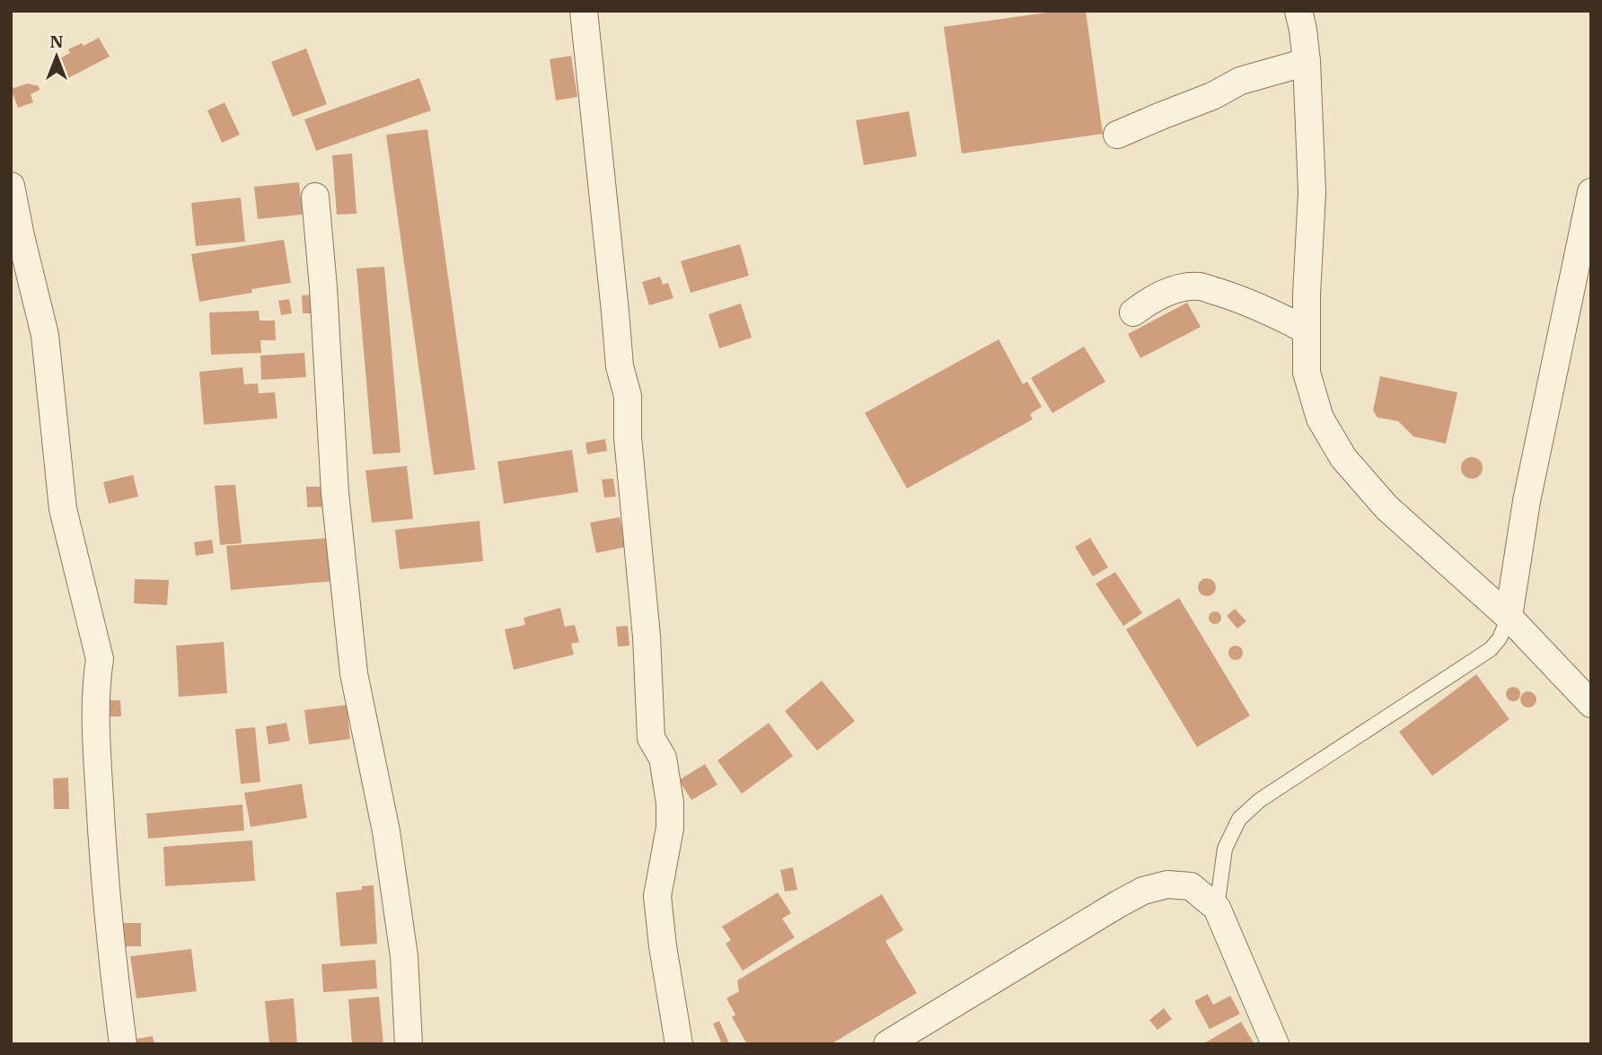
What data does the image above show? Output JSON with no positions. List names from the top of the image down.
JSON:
{
  "north": "top"
}
